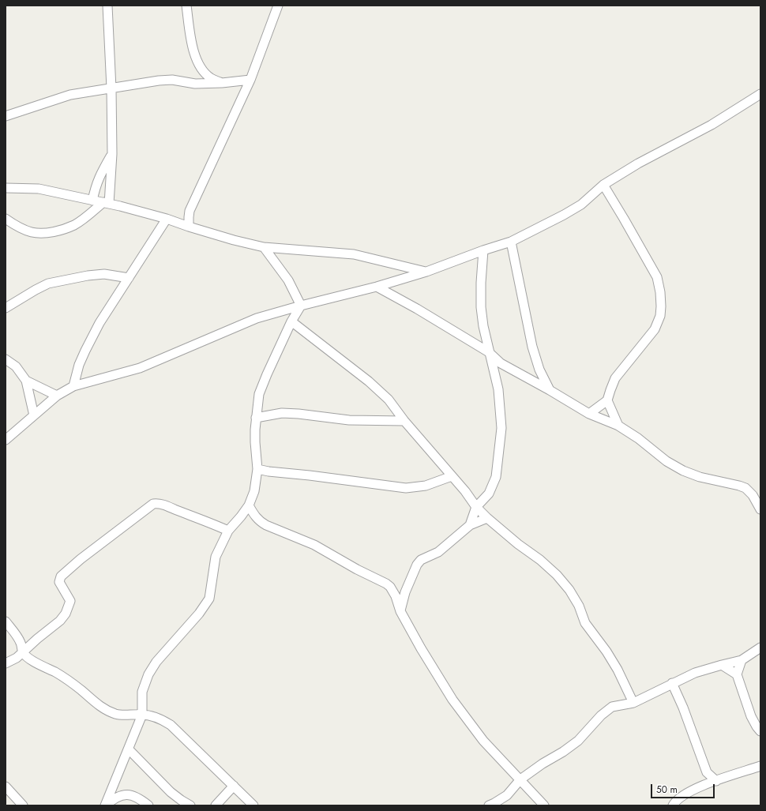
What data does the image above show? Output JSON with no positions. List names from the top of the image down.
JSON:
{
  "scale_bar": "50 m"
}
